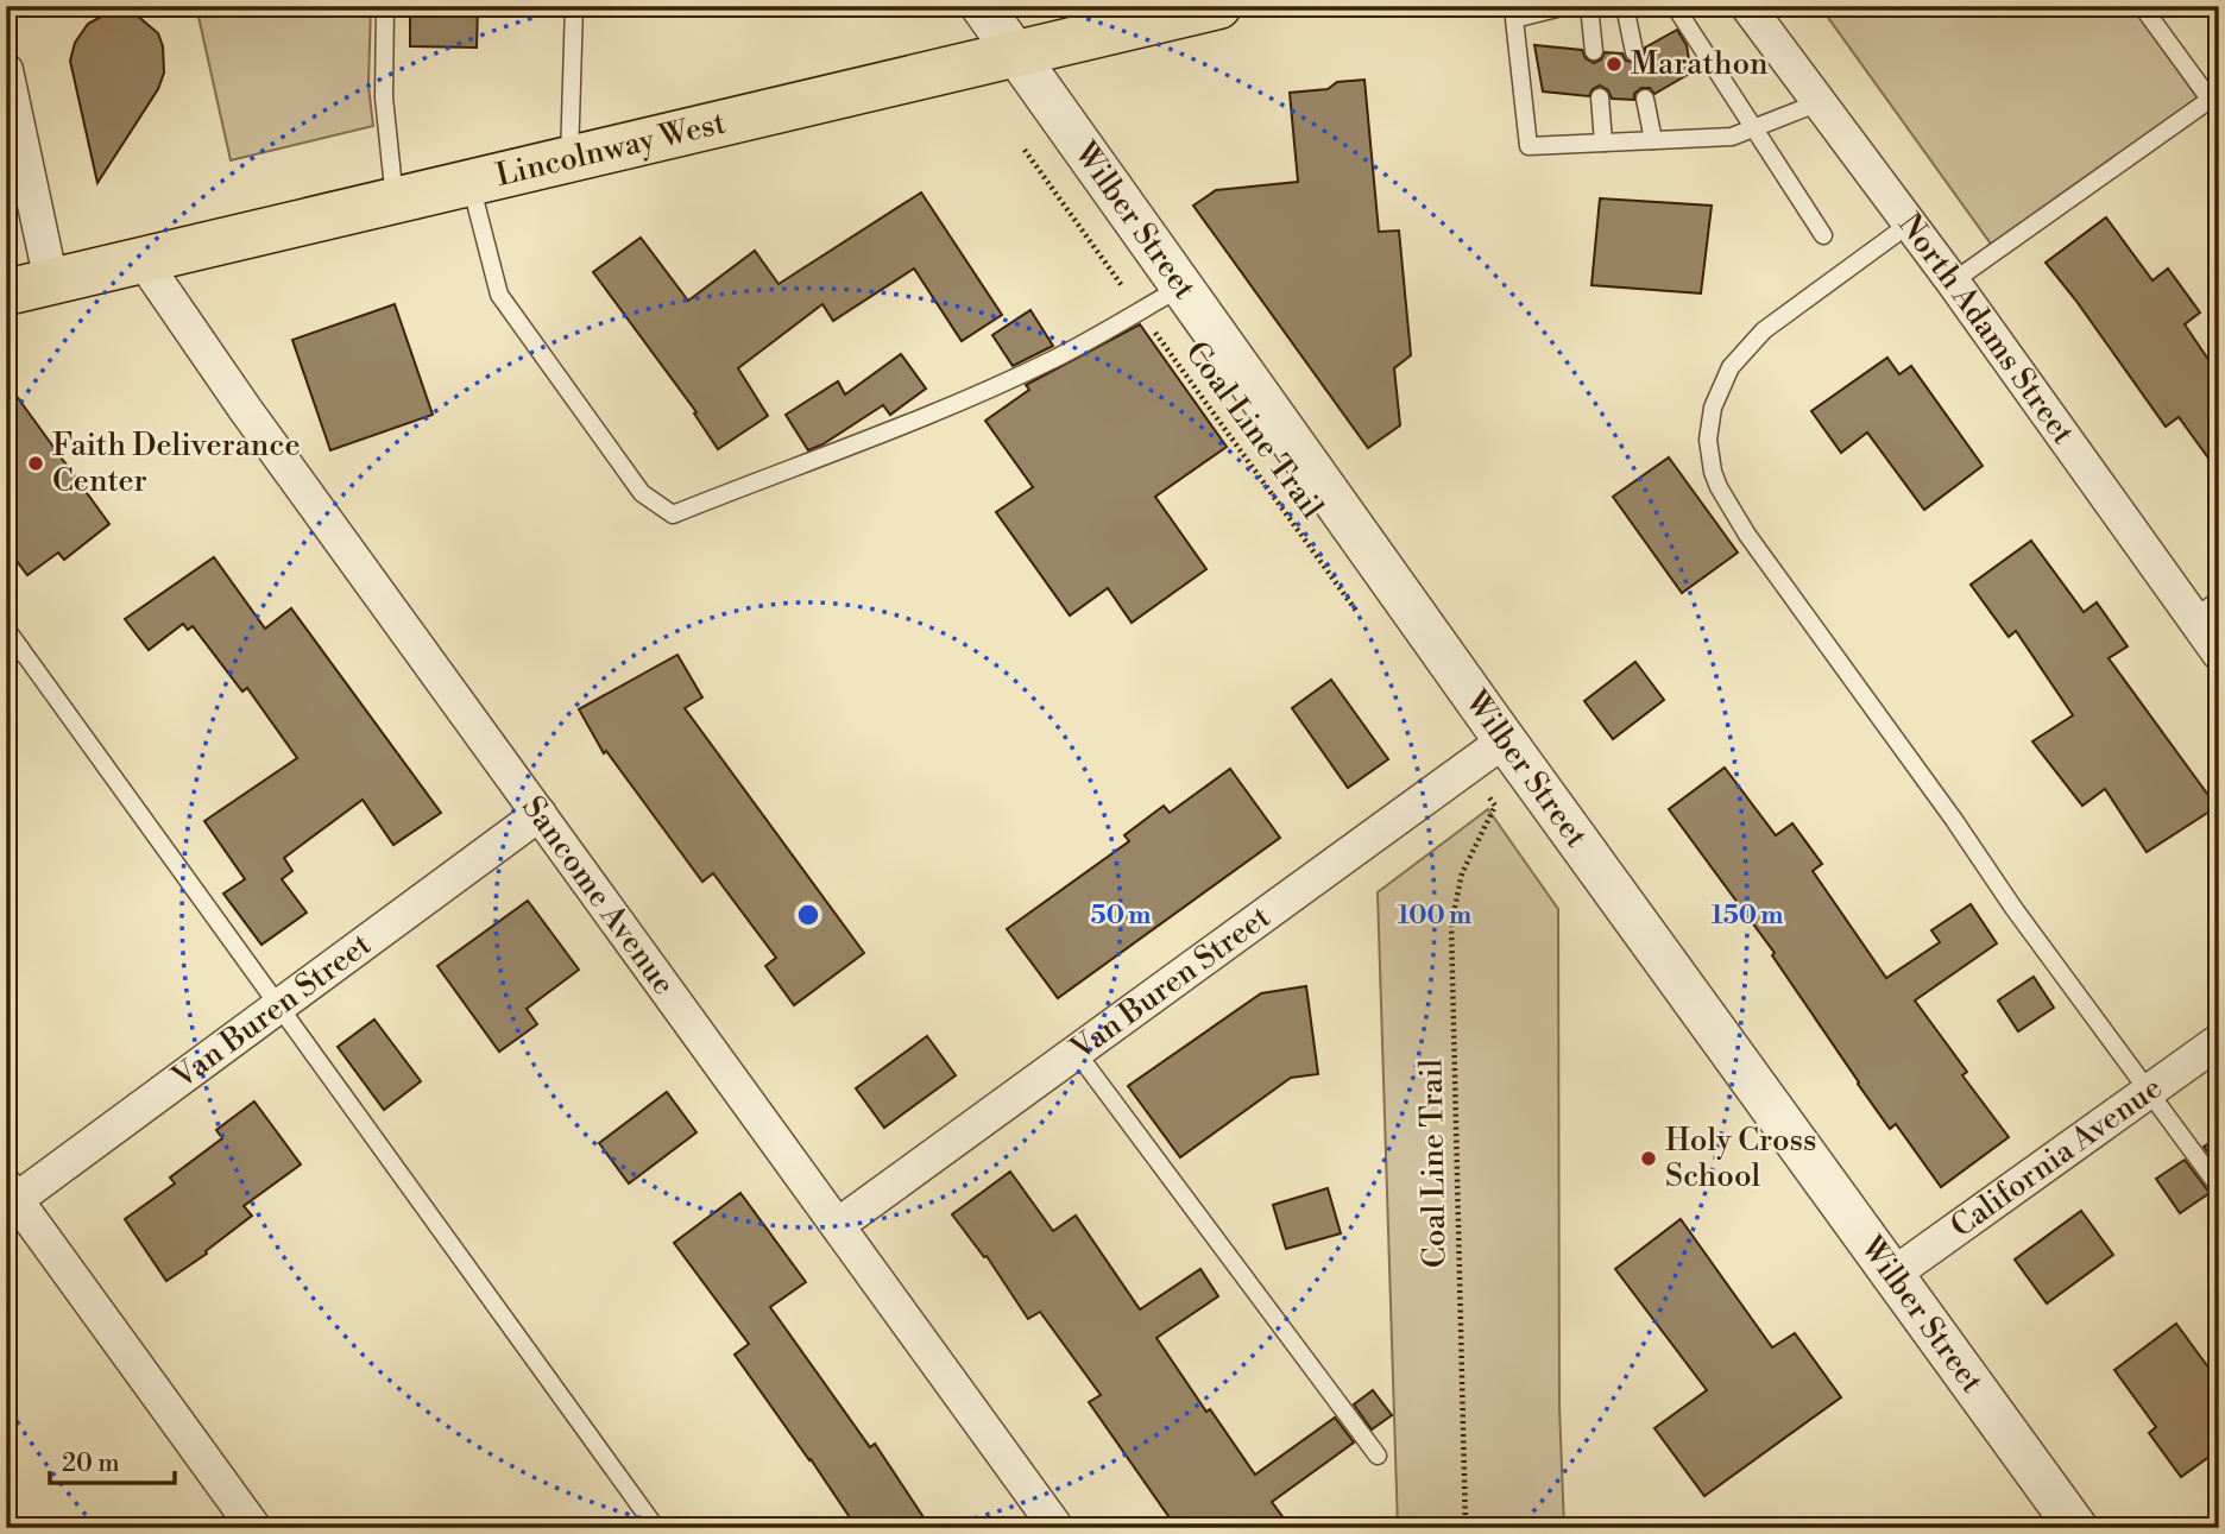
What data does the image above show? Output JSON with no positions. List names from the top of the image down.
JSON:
{
  "streets": {
    "main road": ["Lincolnway West"],
    "street": [
      "Wilber Street",
      "North Adams Street",
      "Sancome Avenue",
      "Van Buren Street",
      "California Avenue"
    ],
    "path": ["Coal Line Trail"]
  },
  "crossings": [
    ["Lincolnway West", "Wilber Street"],
    ["Lincolnway West", "Sancome Avenue"],
    ["Wilber Street", "Van Buren Street"],
    ["Wilber Street", "California Avenue"],
    ["Sancome Avenue", "Van Buren Street"]
  ],
  "places": ["Marathon", "Faith Deliverance Center", "Holy Cross School"],
  "scale_bar": "20 m",
  "rings": ["50 m", "100 m", "150 m"]
}
